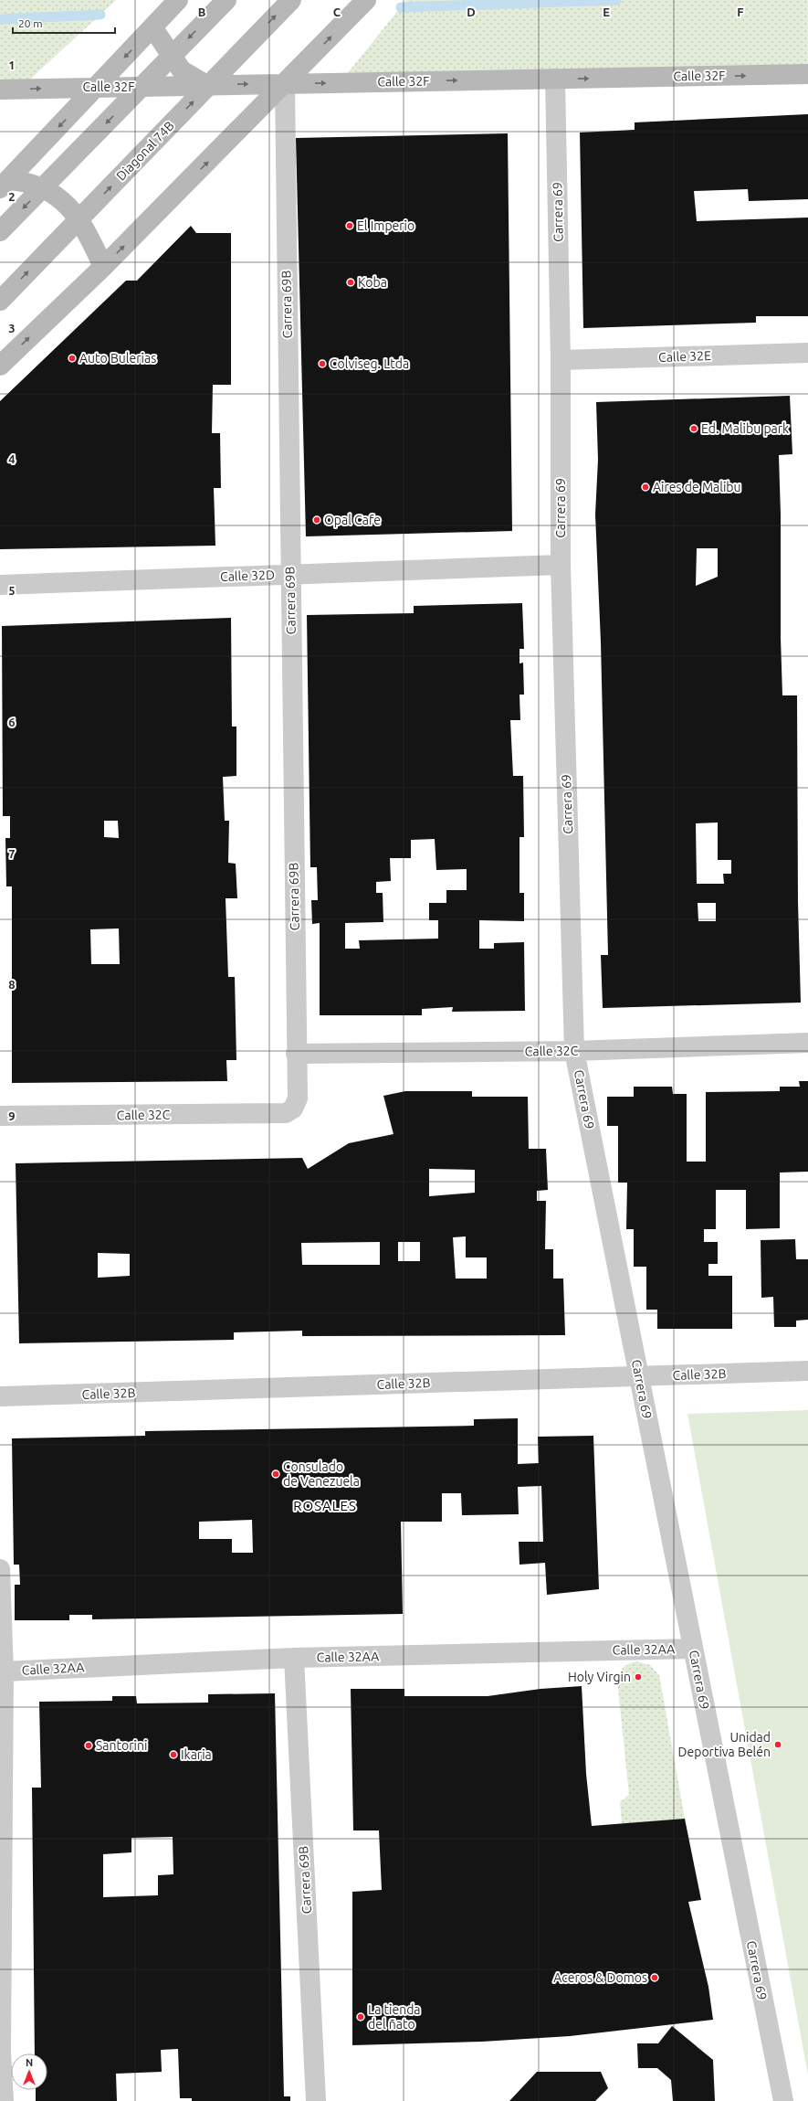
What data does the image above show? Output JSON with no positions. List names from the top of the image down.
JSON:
{
  "streets": {
    "main road": ["Calle 32F", "Diagonal 74B"],
    "street": [
      "Carrera 69",
      "Carrera 69B",
      "Calle 32E",
      "Calle 32D",
      "Calle 32C",
      "Calle 32B",
      "Calle 32AA"
    ]
  },
  "crossings": [
    ["Calle 32F", "Carrera 69"],
    ["Calle 32F", "Carrera 69B"],
    ["Carrera 69", "Calle 32E"],
    ["Carrera 69", "Calle 32D"],
    ["Carrera 69", "Calle 32C"],
    ["Carrera 69", "Calle 32B"],
    ["Carrera 69", "Calle 32AA"],
    ["Carrera 69B", "Calle 32D"],
    ["Carrera 69B", "Calle 32C"],
    ["Carrera 69B", "Calle 32AA"]
  ],
  "one_way": ["Calle 32F"],
  "districts": ["ROSALES"],
  "places": [
    "El Imperio",
    "Koba",
    "Auto Bulerias",
    "Colviseg. Ltda",
    "Ed. Malibu park",
    "Aires de Malibu",
    "Opal Cafe",
    "Consulado de Venezuela",
    "Holy Virgin",
    "Unidad Deportiva Belén",
    "Santorini",
    "Ikaria",
    "Aceros & Domos",
    "La tienda del ñato"
  ],
  "scale_bar": "20 m",
  "north": "top",
  "grid": {
    "columns": [
      "B",
      "C",
      "D",
      "E",
      "F"
    ],
    "rows": [
      "1",
      "2",
      "3",
      "4",
      "5",
      "6",
      "7",
      "8",
      "9"
    ]
  }
}
